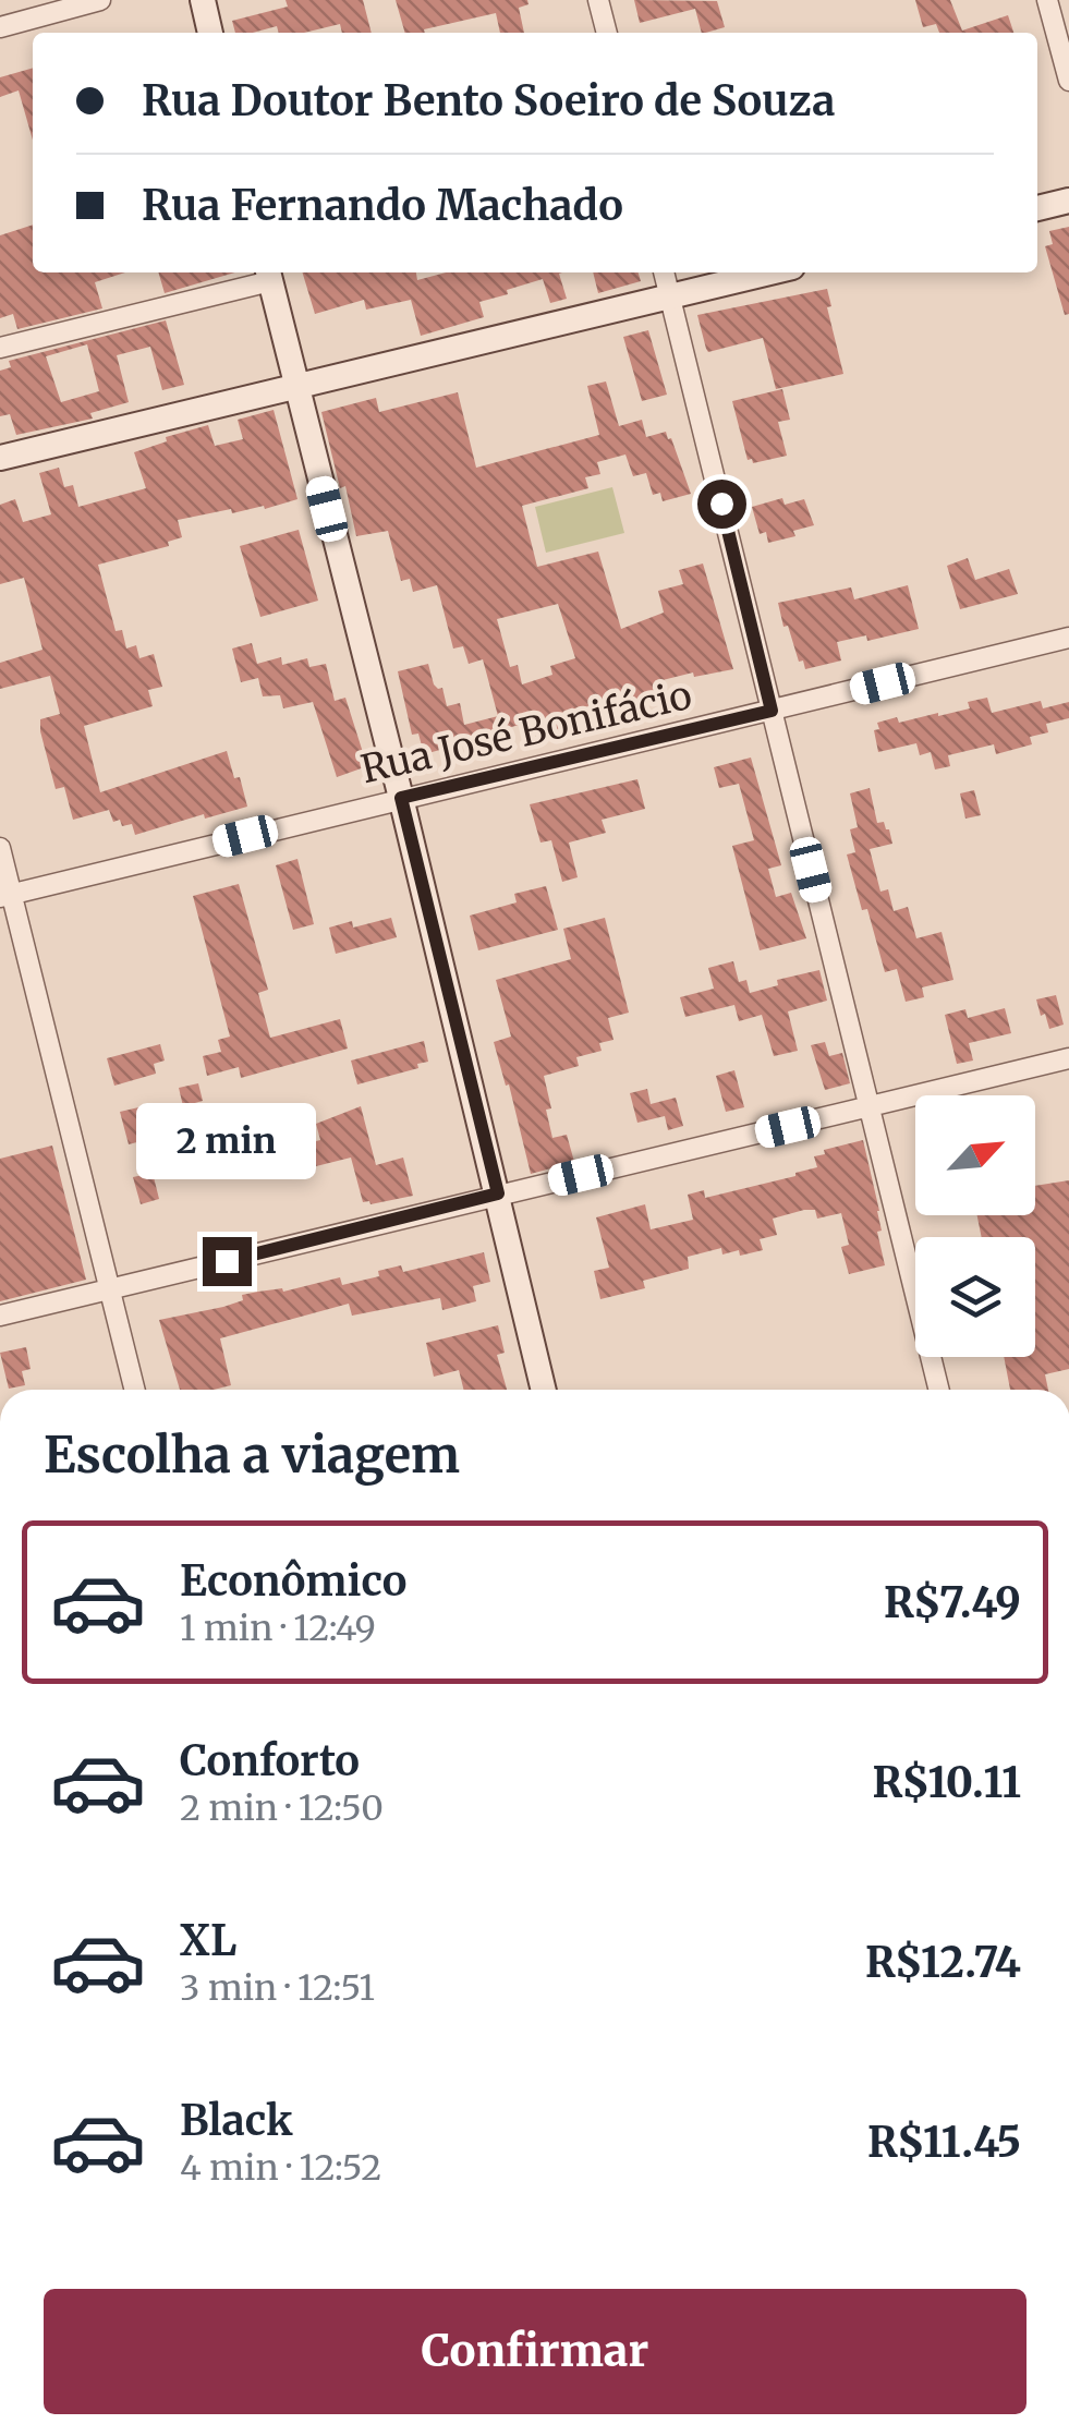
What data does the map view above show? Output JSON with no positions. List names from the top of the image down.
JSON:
{
  "streets": {
    "street": ["Rua José Bonifácio"]
  },
  "north": "top right",
  "page": {
    "banner": ["Rua Doutor Bento Soeiro de Souza", "Rua Fernando Machado"],
    "bubble": "2 min",
    "heading": "Escolha a viagem",
    "list": [
      {
        "name": "Econômico",
        "note": "1 min · 12:49",
        "value": "R$7.49"
      },
      {
        "name": "Conforto",
        "note": "2 min · 12:50",
        "value": "R$10.11"
      },
      {
        "name": "XL",
        "note": "3 min · 12:51",
        "value": "R$12.74"
      },
      {
        "name": "Black",
        "note": "4 min · 12:52",
        "value": "R$11.45"
      }
    ],
    "buttons": "Confirmar"
  }
}
